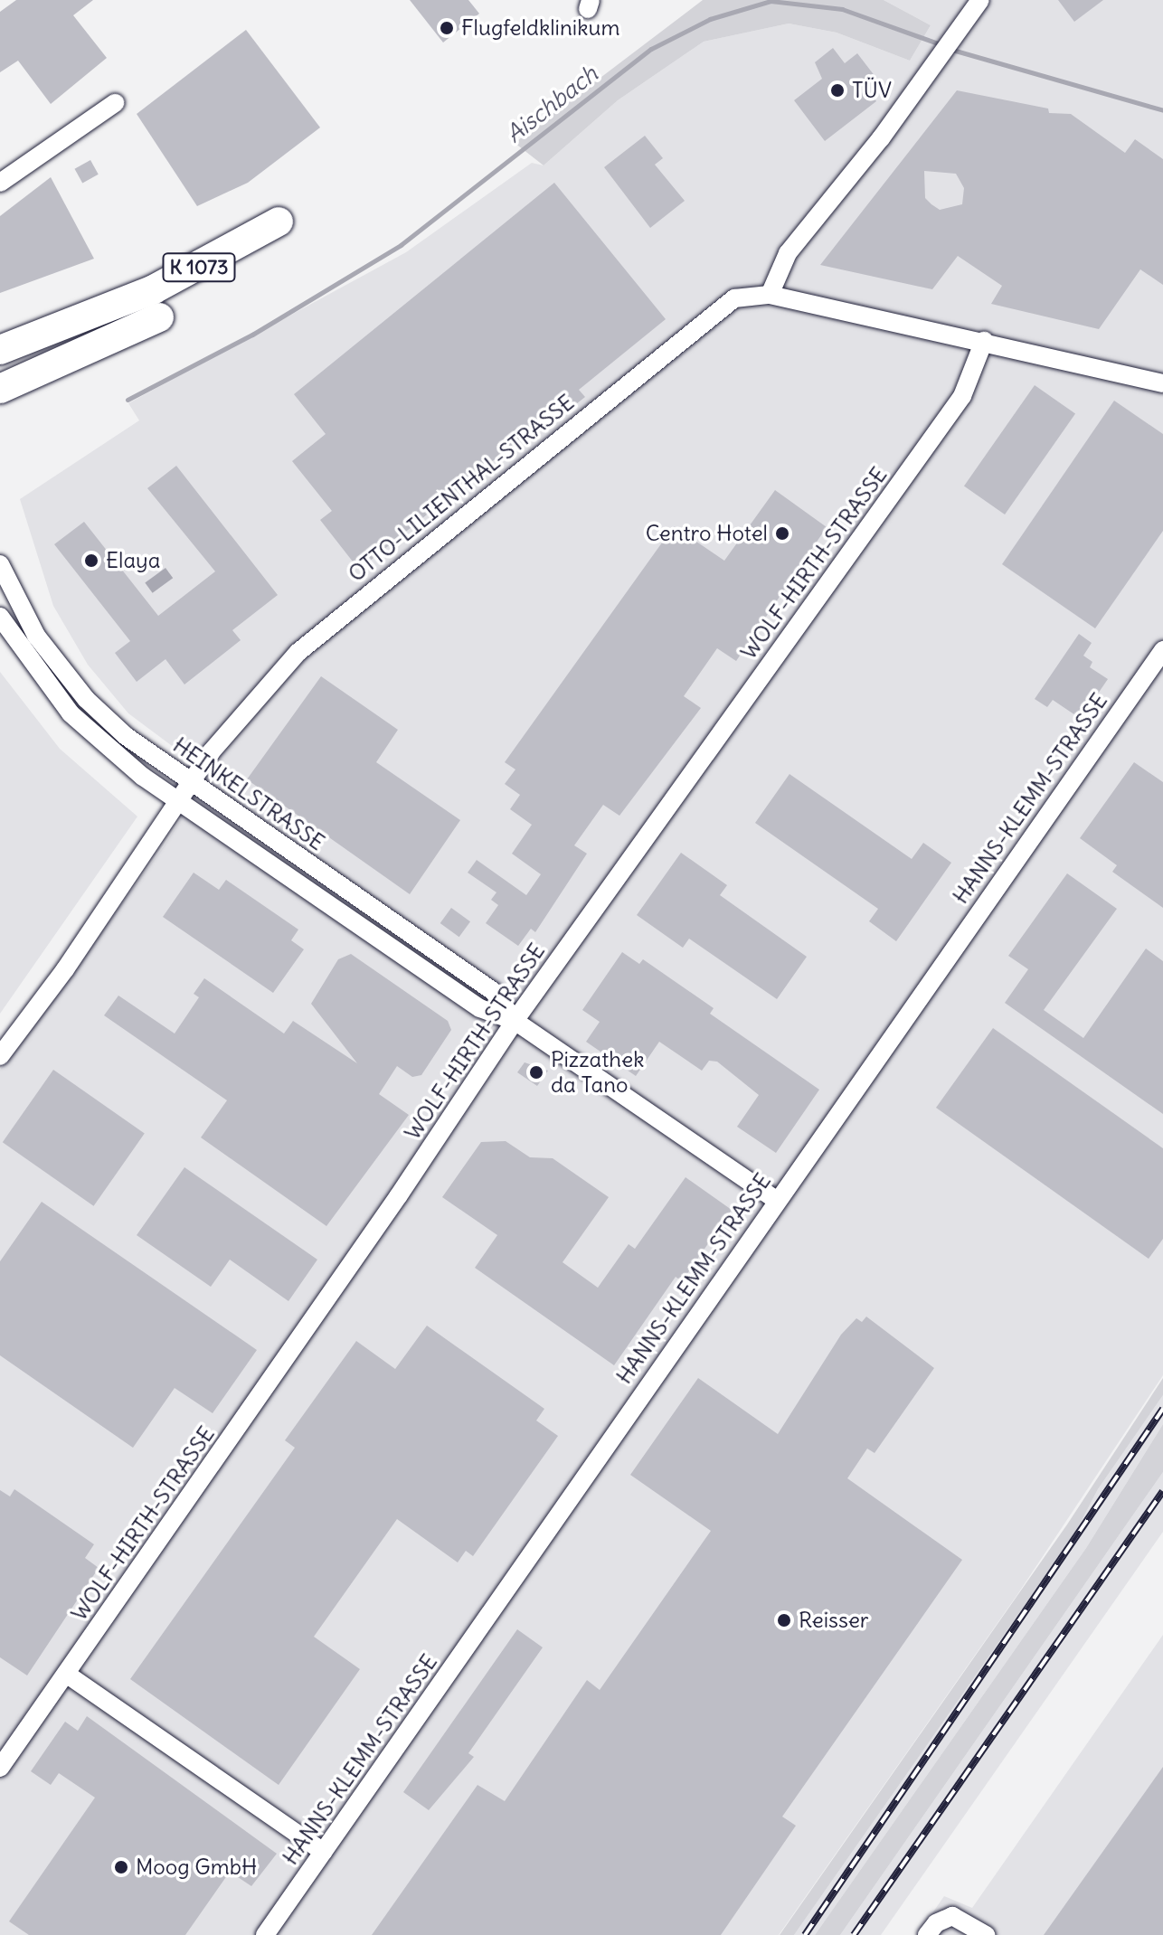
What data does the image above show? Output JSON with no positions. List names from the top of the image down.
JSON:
{
  "streets": {
    "main road": ["K 1073"],
    "street": [
      "OTTO-LILIENTHAL-STRASSE",
      "WOLF-HIRTH-STRASSE",
      "HEINKELSTRASSE",
      "HANNS-KLEMM-STRASSE"
    ]
  },
  "crossings": [
    ["OTTO-LILIENTHAL-STRASSE", "HEINKELSTRASSE"],
    ["WOLF-HIRTH-STRASSE", "HEINKELSTRASSE"],
    ["HEINKELSTRASSE", "HANNS-KLEMM-STRASSE"]
  ],
  "water": ["Aischbach"],
  "places": [
    "Flugfeldklinikum",
    "TÜV",
    "Centro Hotel",
    "Elaya",
    "Pizzathek da Tano",
    "Reisser",
    "Moog GmbH"
  ]
}
